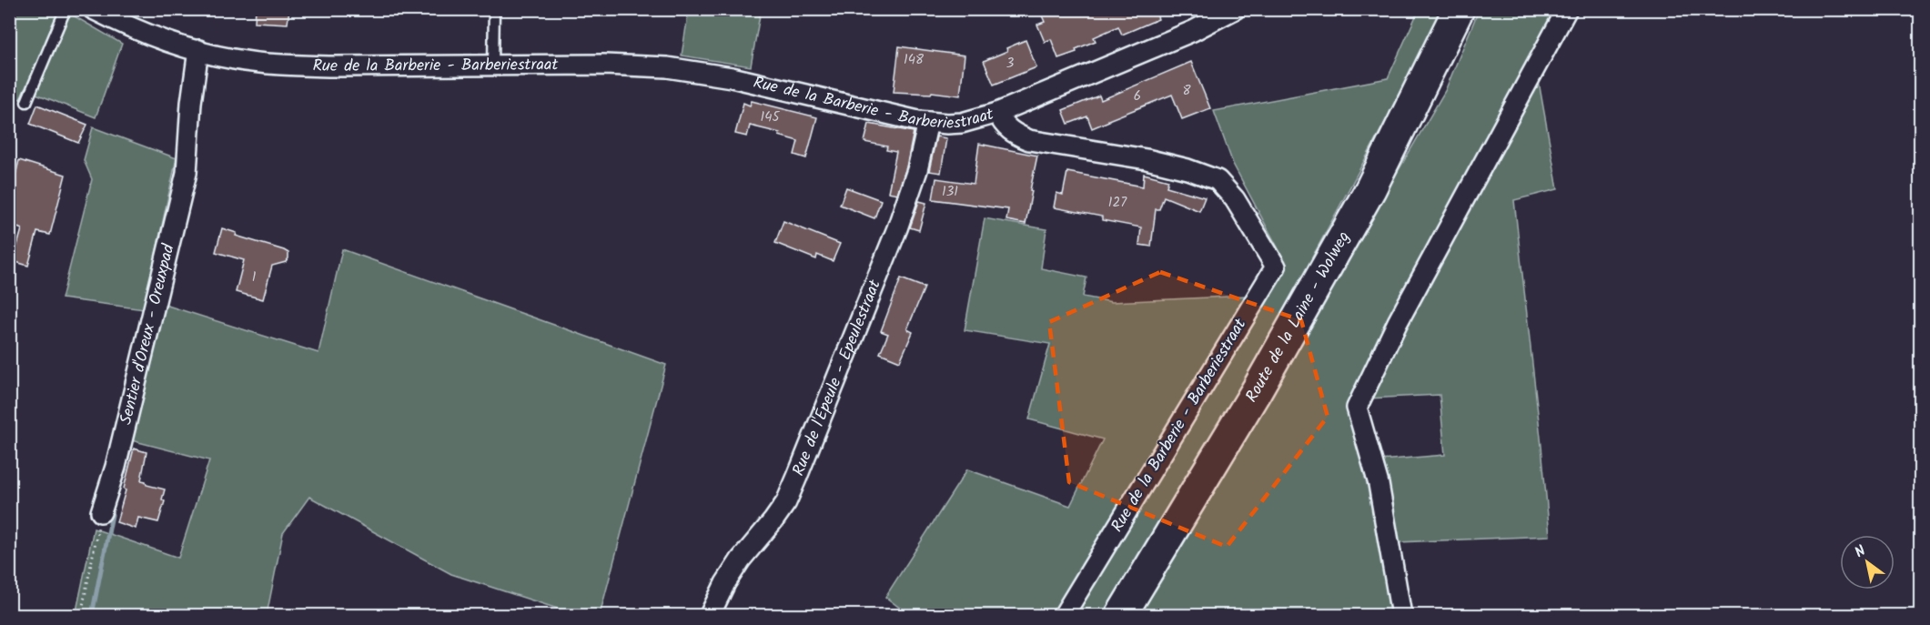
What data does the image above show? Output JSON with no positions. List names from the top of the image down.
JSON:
{
  "streets": {
    "highway": ["Route de la Laine - Wolweg"],
    "street": ["Rue de la Barberie - Barberiestraat", "Sentier d'Oreux - Oreuxpad", "Rue de l'Épeule - Epeulestraat"]
  },
  "crossings": [
    ["Rue de la Barberie - Barberiestraat", "Sentier d'Oreux - Oreuxpad"],
    ["Rue de la Barberie - Barberiestraat", "Rue de l'Épeule - Epeulestraat"]
  ],
  "house_numbers": [
    "148",
    "3",
    "8",
    "6",
    "145",
    "131",
    "127",
    "1"
  ],
  "north": "top left"
}
